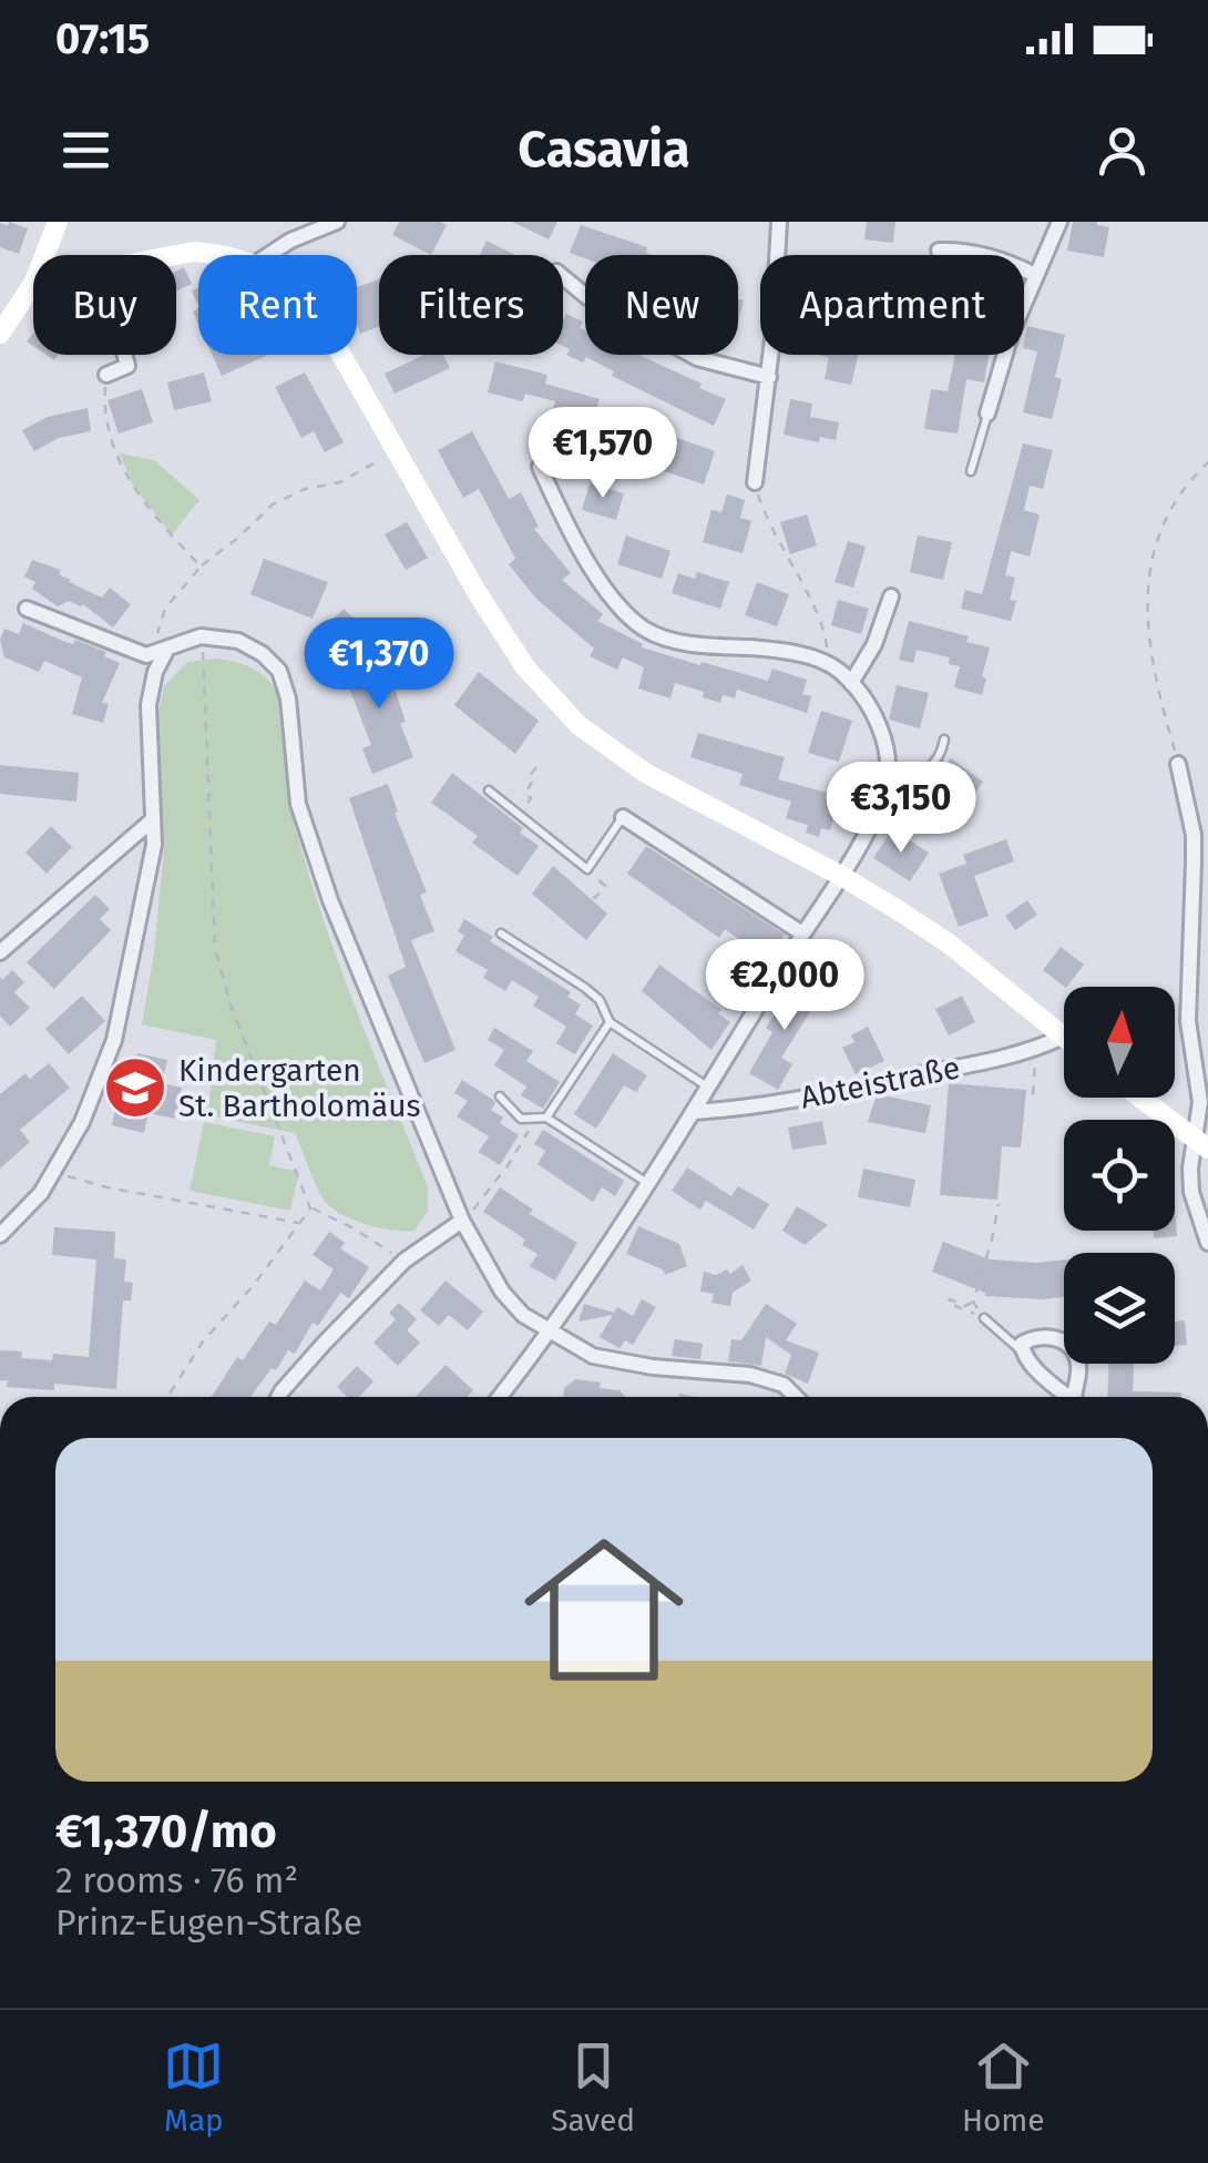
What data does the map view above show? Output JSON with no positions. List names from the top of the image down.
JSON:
{
  "streets": {
    "street": ["Abteistraße"]
  },
  "places": {
    "school or university": ["Kindergarten St. Bartholomäus"]
  },
  "north": "top",
  "page": {
    "status": "07:15",
    "header": "Casavia",
    "chip": [
      "Buy",
      "Rent",
      "Filters",
      "New",
      "Apartment"
    ],
    "price": [
      "€1,570",
      "€1,370",
      "€3,150",
      "€2,000"
    ],
    "list": [
      {
        "name": "€1,370/mo",
        "note": "2 rooms · 76 m² · Prinz-Eugen-Straße"
      }
    ],
    "tabs": ["Map", "Saved", "Home"]
  }
}
